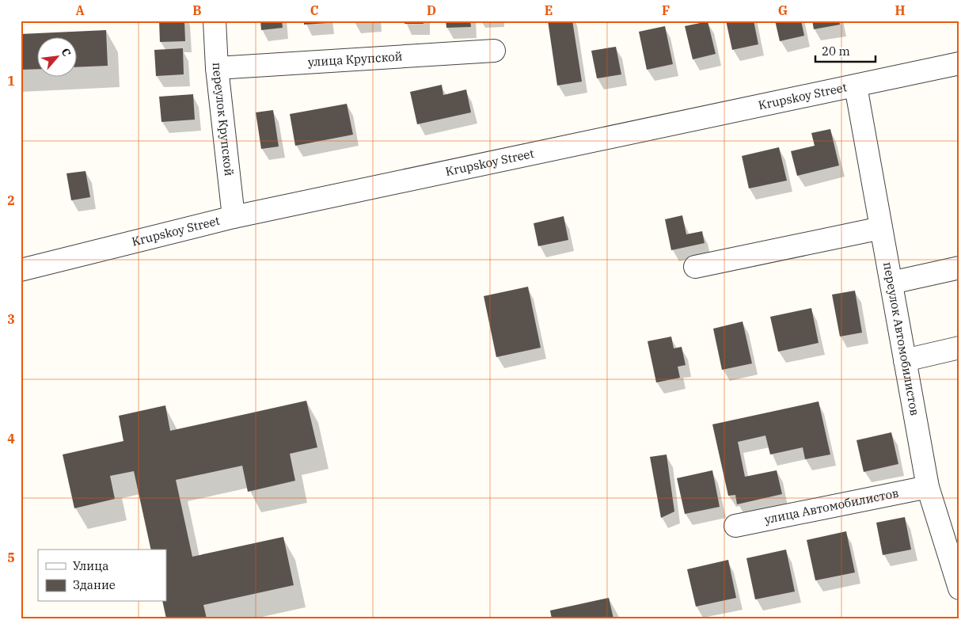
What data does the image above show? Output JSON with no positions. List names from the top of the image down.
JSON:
{
  "streets": {
    "street": [
      "улица Крупской",
      "Krupskoy Street",
      "переулок Крупской",
      "переулок Автомобилистов",
      "улица Автомобилистов"
    ]
  },
  "crossings": [
    ["улица Крупской", "переулок Крупской"],
    ["Krupskoy Street", "переулок Крупской"],
    ["Krupskoy Street", "переулок Автомобилистов"],
    ["переулок Автомобилистов", "улица Автомобилистов"]
  ],
  "legend": ["Улица", "Здание"],
  "scale_bar": "20 m",
  "north": "top right",
  "grid": {
    "columns": [
      "A",
      "B",
      "C",
      "D",
      "E",
      "F",
      "G",
      "H"
    ],
    "rows": [
      "1",
      "2",
      "3",
      "4",
      "5"
    ]
  }
}
